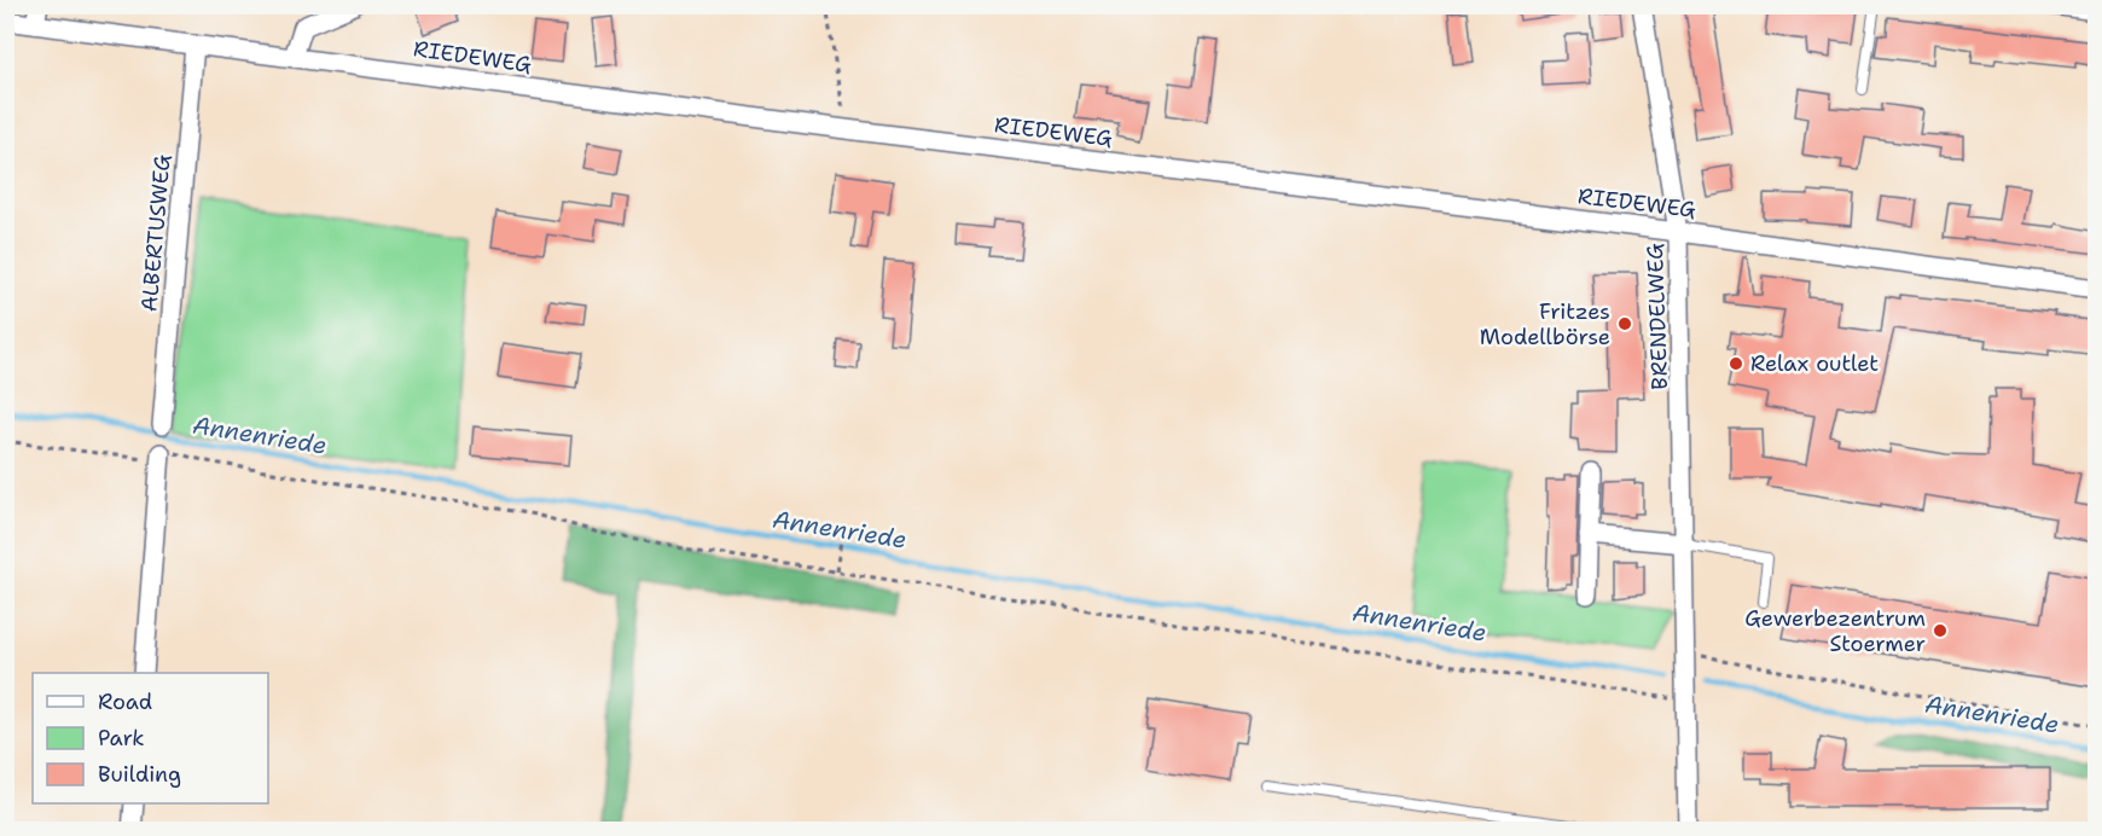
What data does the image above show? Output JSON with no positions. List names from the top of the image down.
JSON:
{
  "streets": {
    "street": ["RIEDEWEG", "ALBERTUSWEG", "BRENDELWEG"]
  },
  "crossings": [
    ["RIEDEWEG", "ALBERTUSWEG"],
    ["RIEDEWEG", "BRENDELWEG"]
  ],
  "water": ["Annenriede"],
  "places": ["Fritzes Modellbörse", "Relax outlet", "Gewerbezentrum Stoermer"],
  "legend": ["Road", "Park", "Building"]
}
